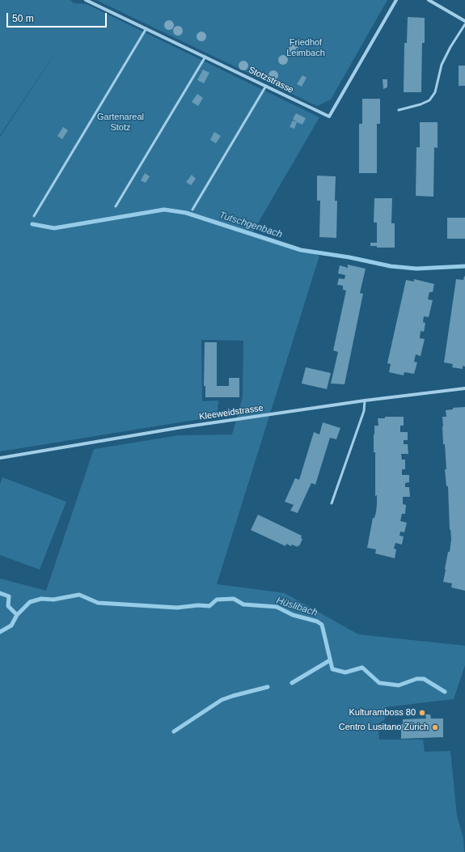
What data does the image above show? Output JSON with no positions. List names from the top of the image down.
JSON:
{
  "streets": {
    "street": ["Stotzstrasse", "Kleeweidstrasse"]
  },
  "water": ["Tutschgenbach", "Hüslibach"],
  "parks": ["Friedhof Leimbach", "Gartenareal Stotz"],
  "places": ["Kulturamboss 80", "Centro Lusitano Zürich"],
  "scale_bar": "50 m"
}
